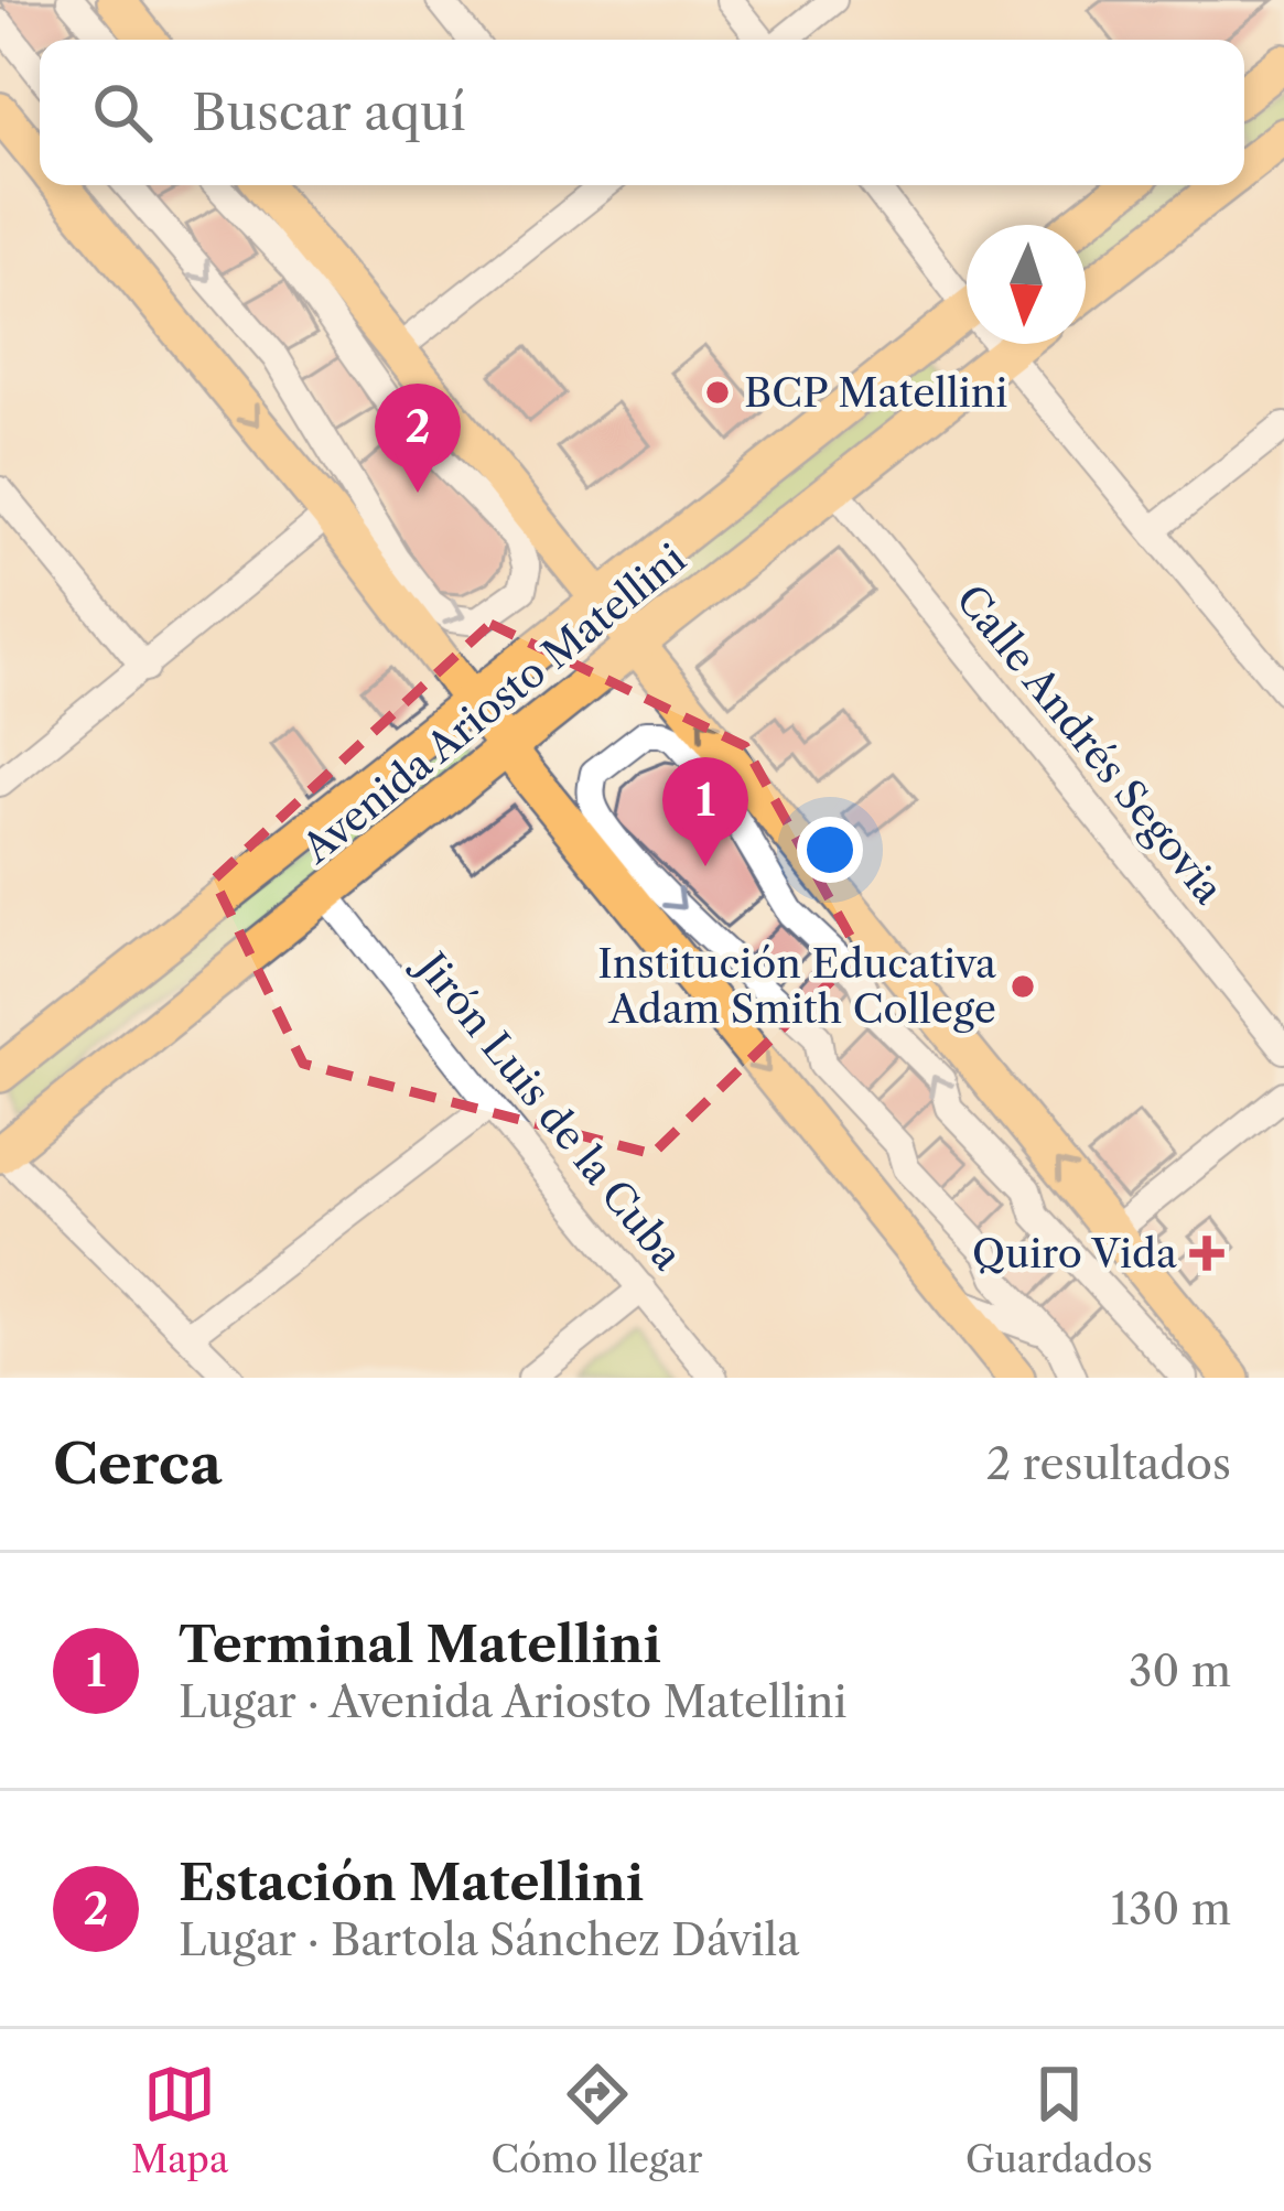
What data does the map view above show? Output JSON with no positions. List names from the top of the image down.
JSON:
{
  "streets": {
    "main road": ["Avenida Ariosto Matellini"],
    "street": ["Calle Andrés Segovia", "Jirón Luis de la Cuba"]
  },
  "crossings": [
    ["Avenida Ariosto Matellini", "Calle Andrés Segovia"],
    ["Avenida Ariosto Matellini", "Jirón Luis de la Cuba"]
  ],
  "places": {
    "other": ["BCP Matellini", "Institución Educativa Adam Smith College"],
    "health": ["Quiro Vida"]
  },
  "north": "bottom",
  "page": {
    "search": "Buscar aquí",
    "pins": ["2", "1"],
    "heading": ["Cerca", "2 resultados"],
    "list": [
      {
        "mark": "1",
        "name": "Terminal Matellini",
        "note": "Lugar · Avenida Ariosto Matellini",
        "value": "30 m"
      },
      {
        "mark": "2",
        "name": "Estación Matellini",
        "note": "Lugar · Bartola Sánchez Dávila",
        "value": "130 m"
      }
    ],
    "nav": ["Mapa", "Cómo llegar", "Guardados"]
  }
}
